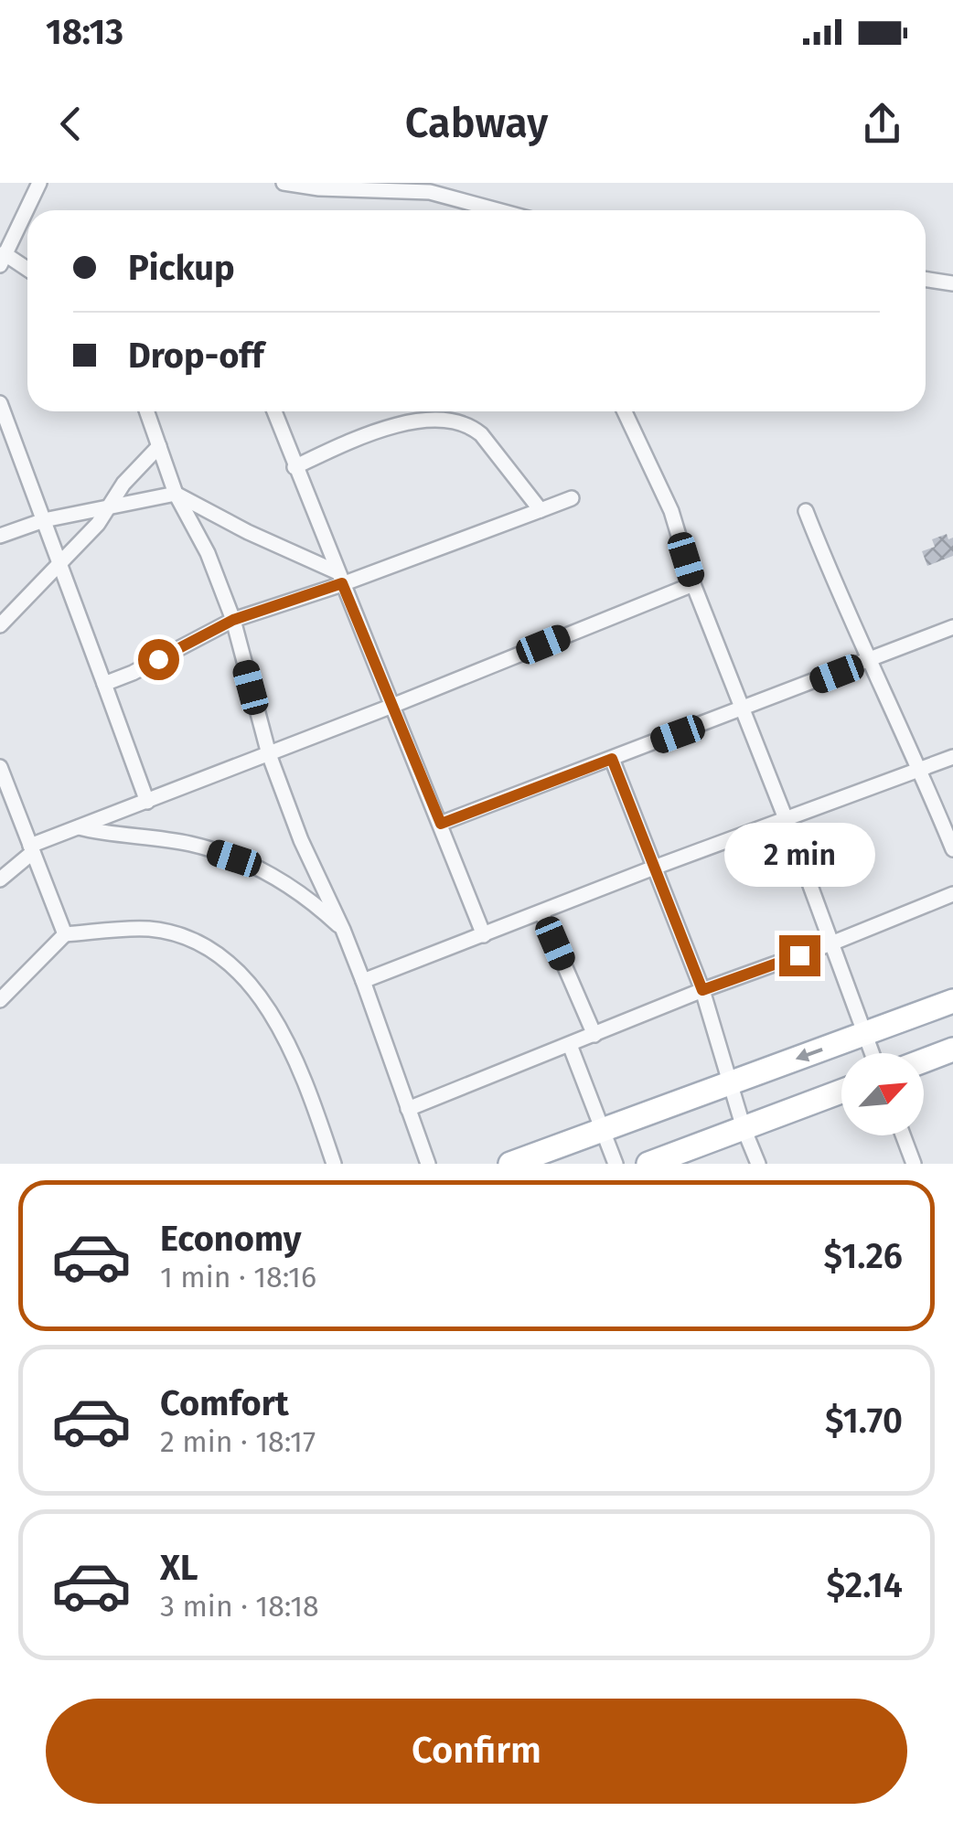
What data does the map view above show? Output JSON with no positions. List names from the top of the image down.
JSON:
{
  "north": "top right",
  "page": {
    "status": "18:13",
    "header": "Cabway",
    "banner": ["Pickup", "Drop-off"],
    "bubble": "2 min",
    "list": [
      {
        "name": "Economy",
        "note": "1 min · 18:16",
        "value": "$1.26"
      },
      {
        "name": "Comfort",
        "note": "2 min · 18:17",
        "value": "$1.70"
      },
      {
        "name": "XL",
        "note": "3 min · 18:18",
        "value": "$2.14"
      }
    ],
    "buttons": "Confirm"
  }
}
